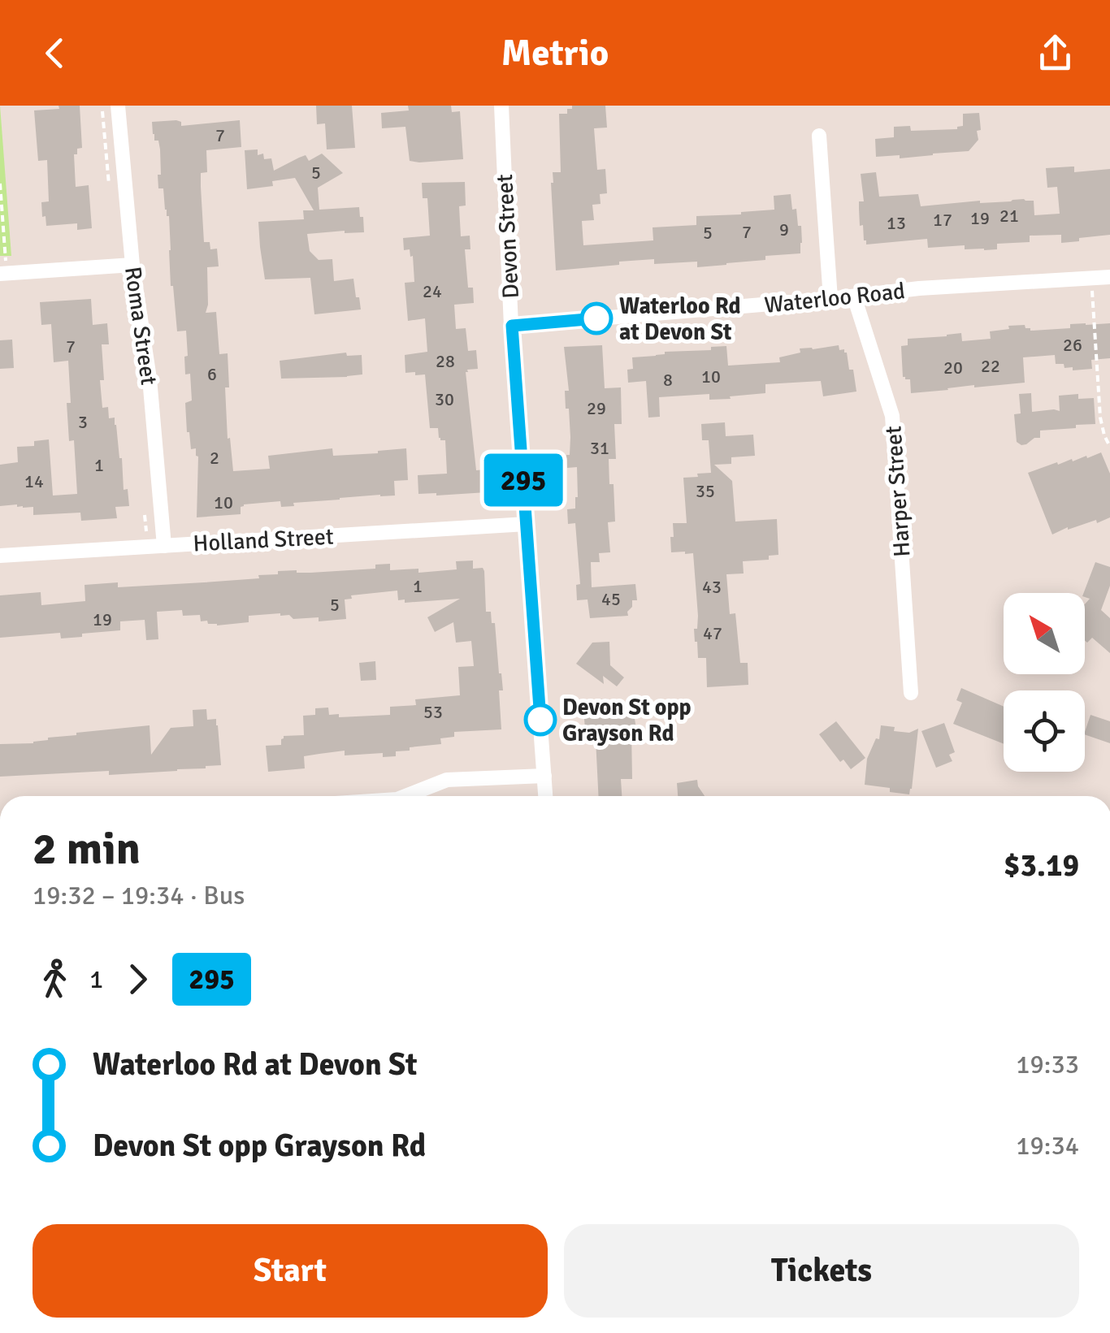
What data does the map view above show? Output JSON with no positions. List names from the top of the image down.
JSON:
{
  "streets": {
    "street": [
      "Devon Street",
      "Waterloo Road",
      "Roma Street",
      "Harper Street",
      "Holland Street"
    ]
  },
  "crossings": [
    ["Devon Street", "Waterloo Road"],
    ["Devon Street", "Holland Street"],
    ["Waterloo Road", "Harper Street"],
    ["Roma Street", "Holland Street"]
  ],
  "places": ["Waterloo Rd at Devon St", "Devon St opp Grayson Rd"],
  "lines": ["bus line 295"],
  "house_numbers": [
    "7",
    "5",
    "21",
    "19",
    "17",
    "13",
    "9",
    "7",
    "5",
    "24",
    "26",
    "7",
    "28",
    "22",
    "20",
    "6",
    "10",
    "8",
    "30",
    "29",
    "3",
    "31",
    "2",
    "1",
    "14",
    "35",
    "10",
    "1",
    "43",
    "45",
    "5",
    "19",
    "47",
    "53"
  ],
  "north": "top left",
  "page": {
    "header": "Metrio",
    "on_map": "295",
    "heading": ["2 min", "19:32 – 19:34 · Bus", "$3.19"],
    "legs": ["1", "295"],
    "list": [
      {
        "name": "Waterloo Rd at Devon St",
        "value": "19:33"
      },
      {
        "name": "Devon St opp Grayson Rd",
        "value": "19:34"
      }
    ],
    "buttons": ["Start", "Tickets"]
  }
}
